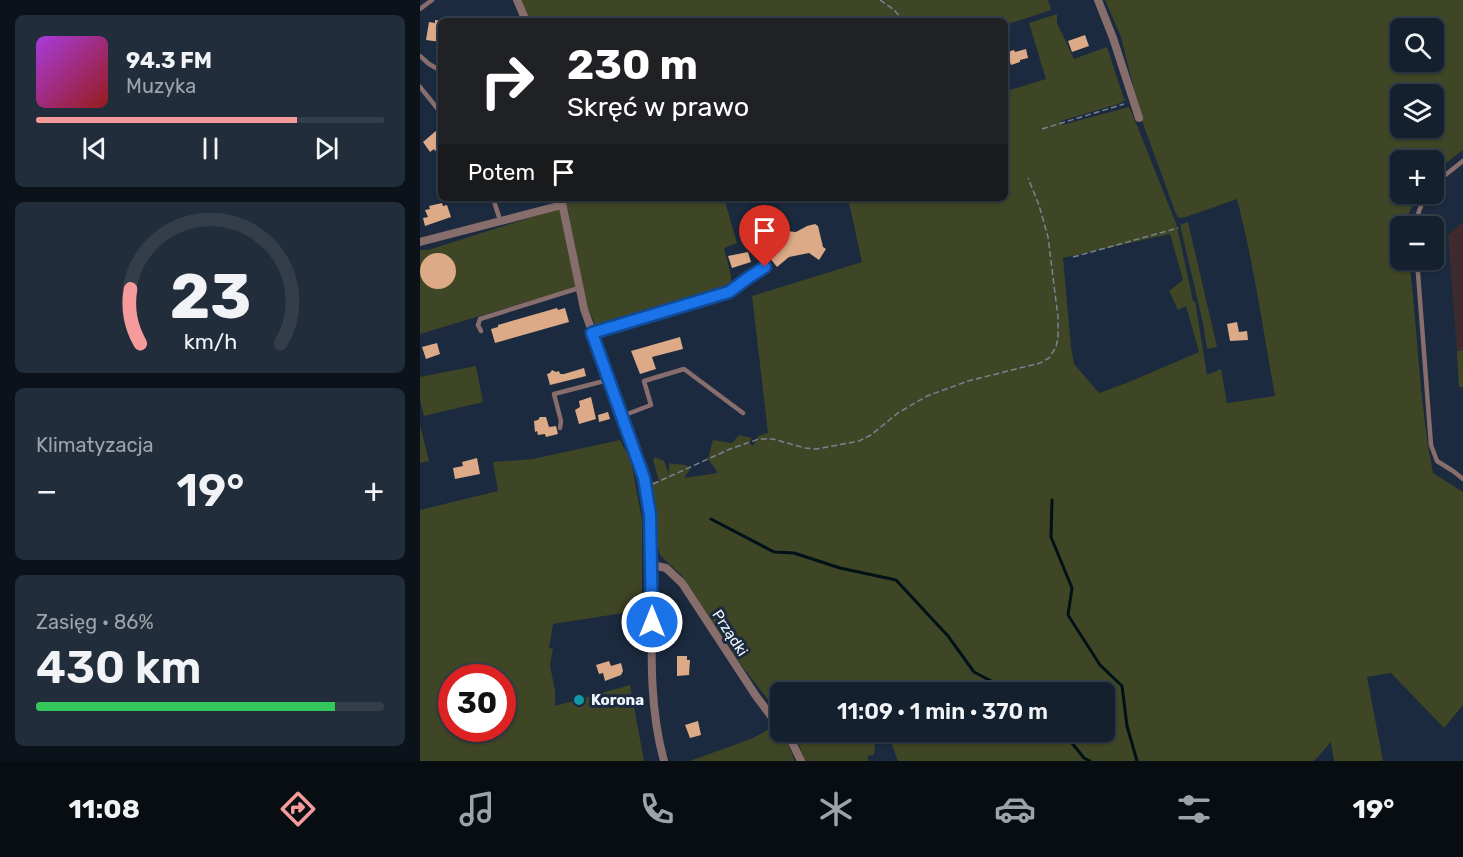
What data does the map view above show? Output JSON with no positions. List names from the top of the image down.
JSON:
{
  "streets": {
    "street": ["Prządki"]
  },
  "places": ["Korona"],
  "page": {
    "map_buttons": ["+", "−"],
    "turn": ["230 m", "Skręć w prawo"],
    "song": ["94.3 FM", "Muzyka"],
    "then": "Potem",
    "tile": [
      "Klimatyzacja",
      ["Zasięg · 86%", "430 km"]
    ],
    "heat": ["−", "19°", "+"],
    "limit": "30",
    "trip": "11:09 · 1 min · 370 m",
    "tabs": ["11:08", "19°"],
    "gauge": ["23", "km/h"]
  }
}
